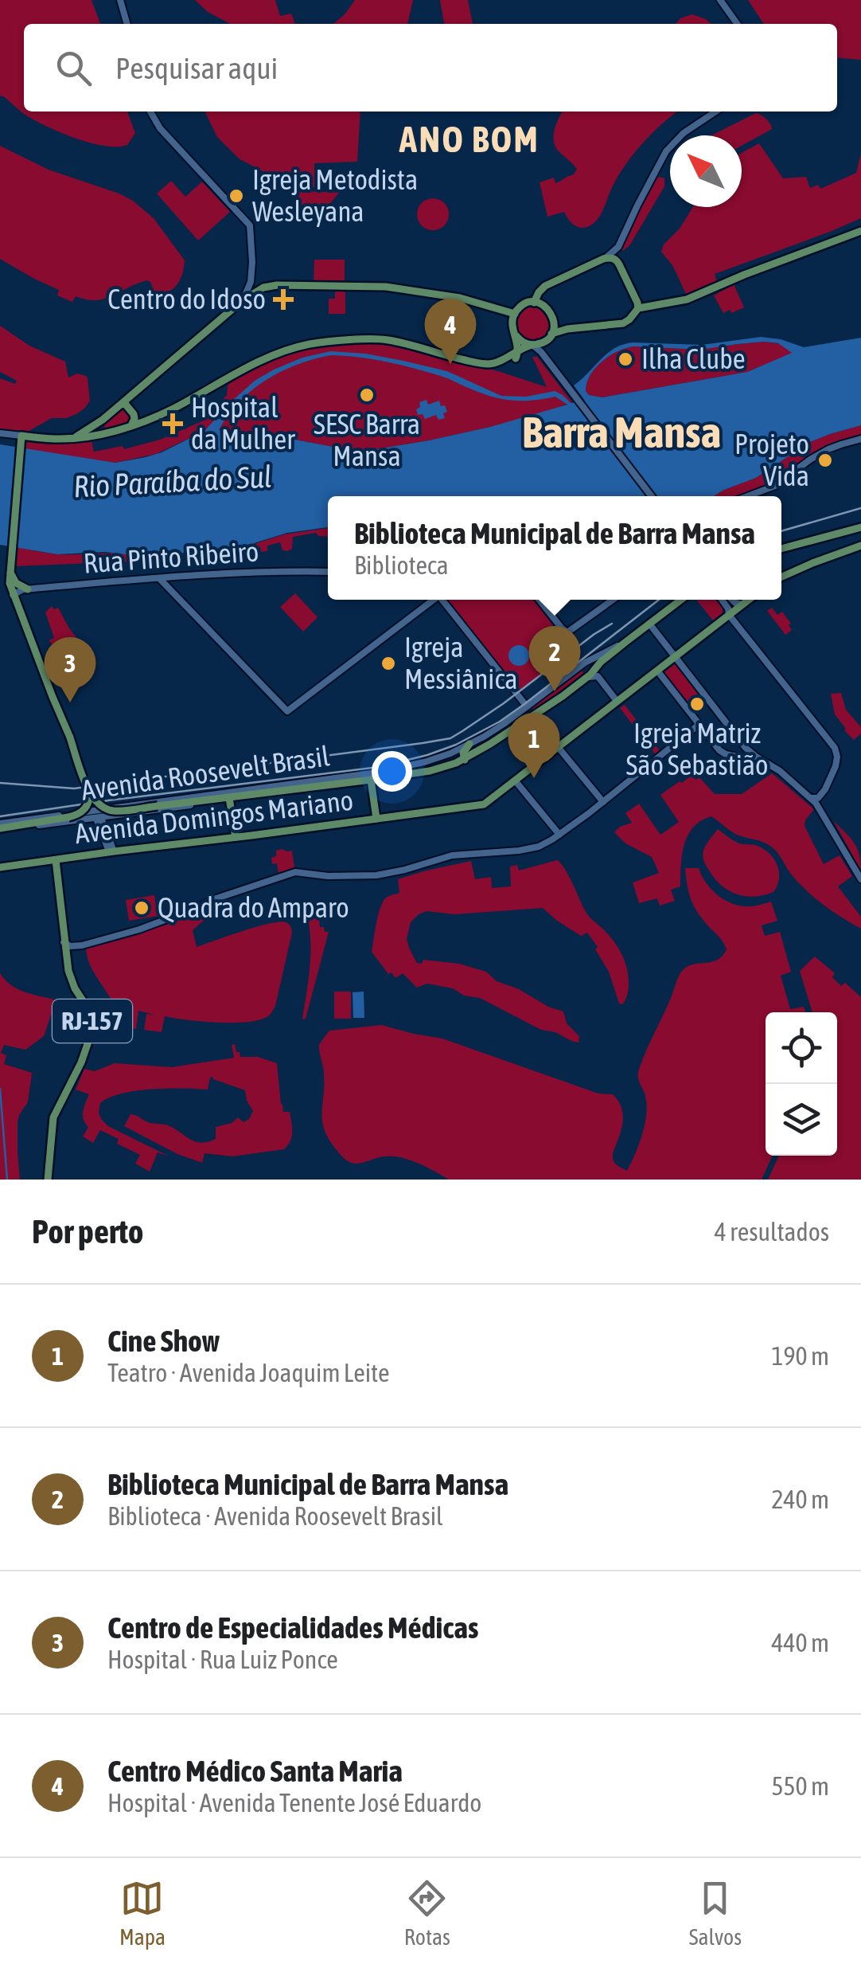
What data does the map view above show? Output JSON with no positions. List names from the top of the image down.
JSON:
{
  "streets": {
    "main road": ["Avenida Domingos Mariano", "RJ-157"],
    "street": ["Rua Pinto Ribeiro", "Avenida Roosevelt Brasil"]
  },
  "crossings": [
    ["Avenida Domingos Mariano", "RJ-157"]
  ],
  "districts": ["ANO BOM", "Barra Mansa"],
  "water": ["Rio Paraíba do Sul"],
  "places": {
    "other": [
      "Igreja Metodista Wesleyana",
      "Ilha Clube",
      "SESC Barra Mansa",
      "Projeto Vida",
      "Igreja Messiânica",
      "Igreja Matriz São Sebastião",
      "Quadra do Amparo"
    ],
    "health": ["Centro do Idoso", "Hospital da Mulher"]
  },
  "north": "top left",
  "page": {
    "search": "Pesquisar aqui",
    "pins": [
      "4",
      "2",
      "3",
      "1"
    ],
    "popup": ["Biblioteca Municipal de Barra Mansa", "Biblioteca"],
    "heading": ["Por perto", "4 resultados"],
    "list": [
      {
        "mark": "1",
        "name": "Cine Show",
        "note": "Teatro · Avenida Joaquim Leite",
        "value": "190 m"
      },
      {
        "mark": "2",
        "name": "Biblioteca Municipal de Barra Mansa",
        "note": "Biblioteca · Avenida Roosevelt Brasil",
        "value": "240 m"
      },
      {
        "mark": "3",
        "name": "Centro de Especialidades Médicas",
        "note": "Hospital · Rua Luiz Ponce",
        "value": "440 m"
      },
      {
        "mark": "4",
        "name": "Centro Médico Santa Maria",
        "note": "Hospital · Avenida Tenente José Eduardo",
        "value": "550 m"
      }
    ],
    "nav": ["Mapa", "Rotas", "Salvos"]
  }
}
